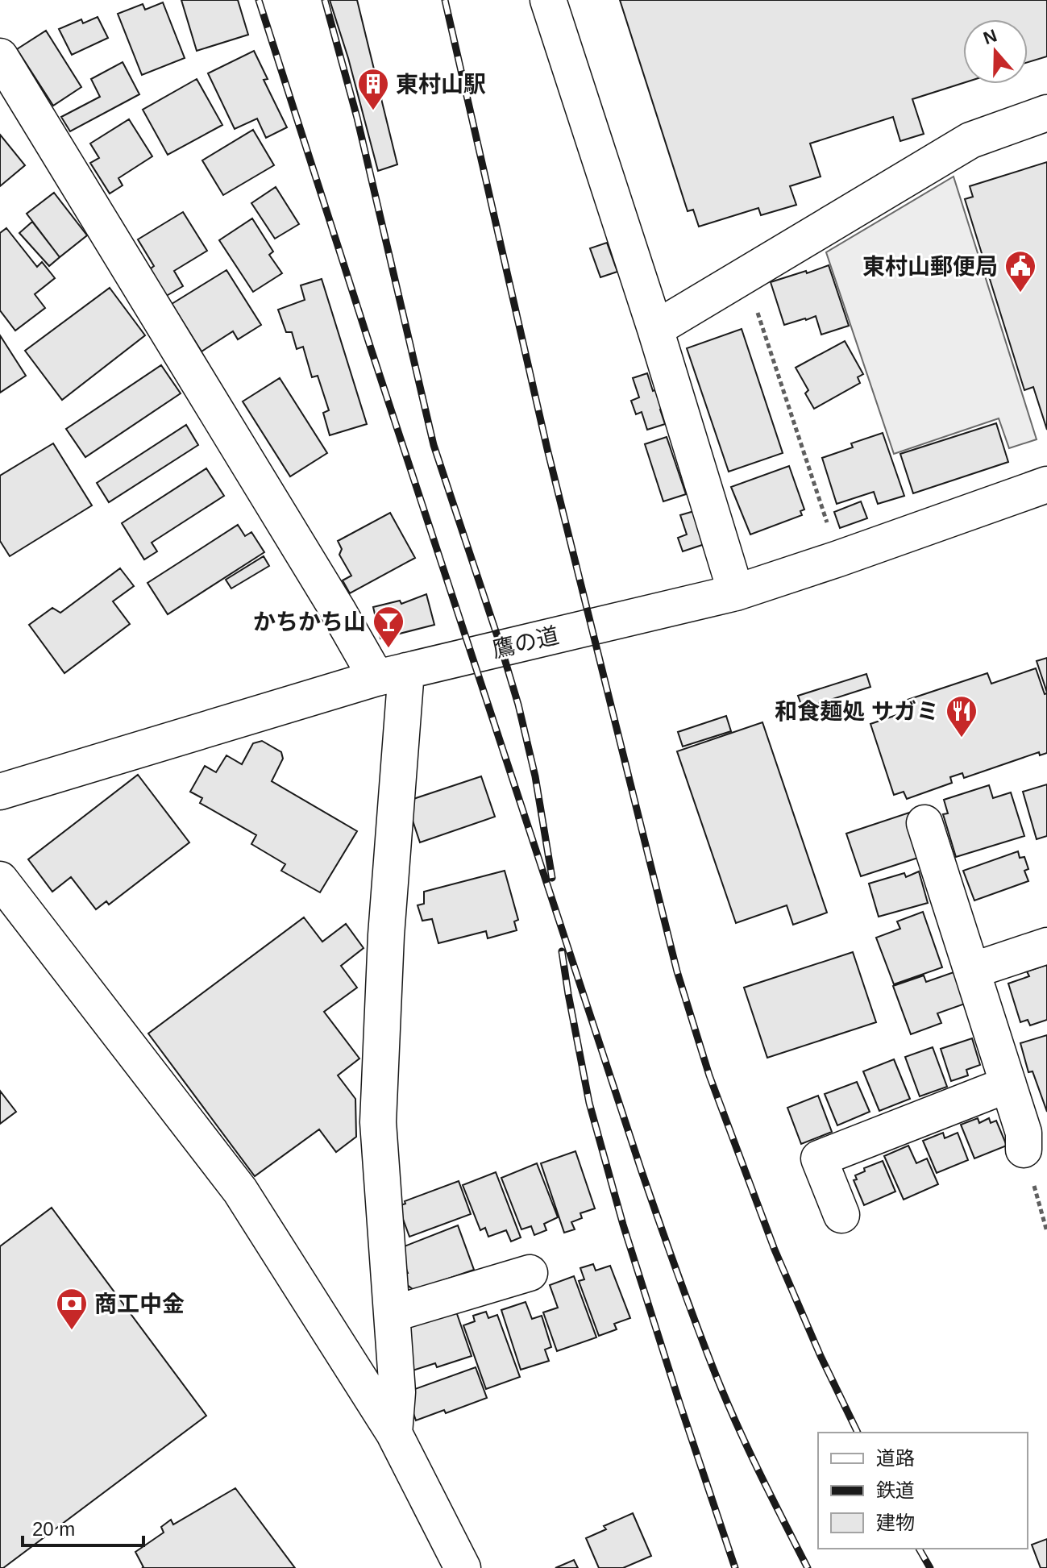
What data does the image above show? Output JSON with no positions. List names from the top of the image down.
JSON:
{
  "streets": {
    "street": ["鷹の道"]
  },
  "places": {
    "building": ["東村山駅"],
    "public building": ["東村山郵便局"],
    "bar": ["かちかち山"],
    "restaurant": ["和食麺処 サガミ"],
    "bank": ["商工中金"]
  },
  "legend": ["道路", "鉄道", "建物"],
  "scale_bar": "20 m",
  "north": "top"
}
